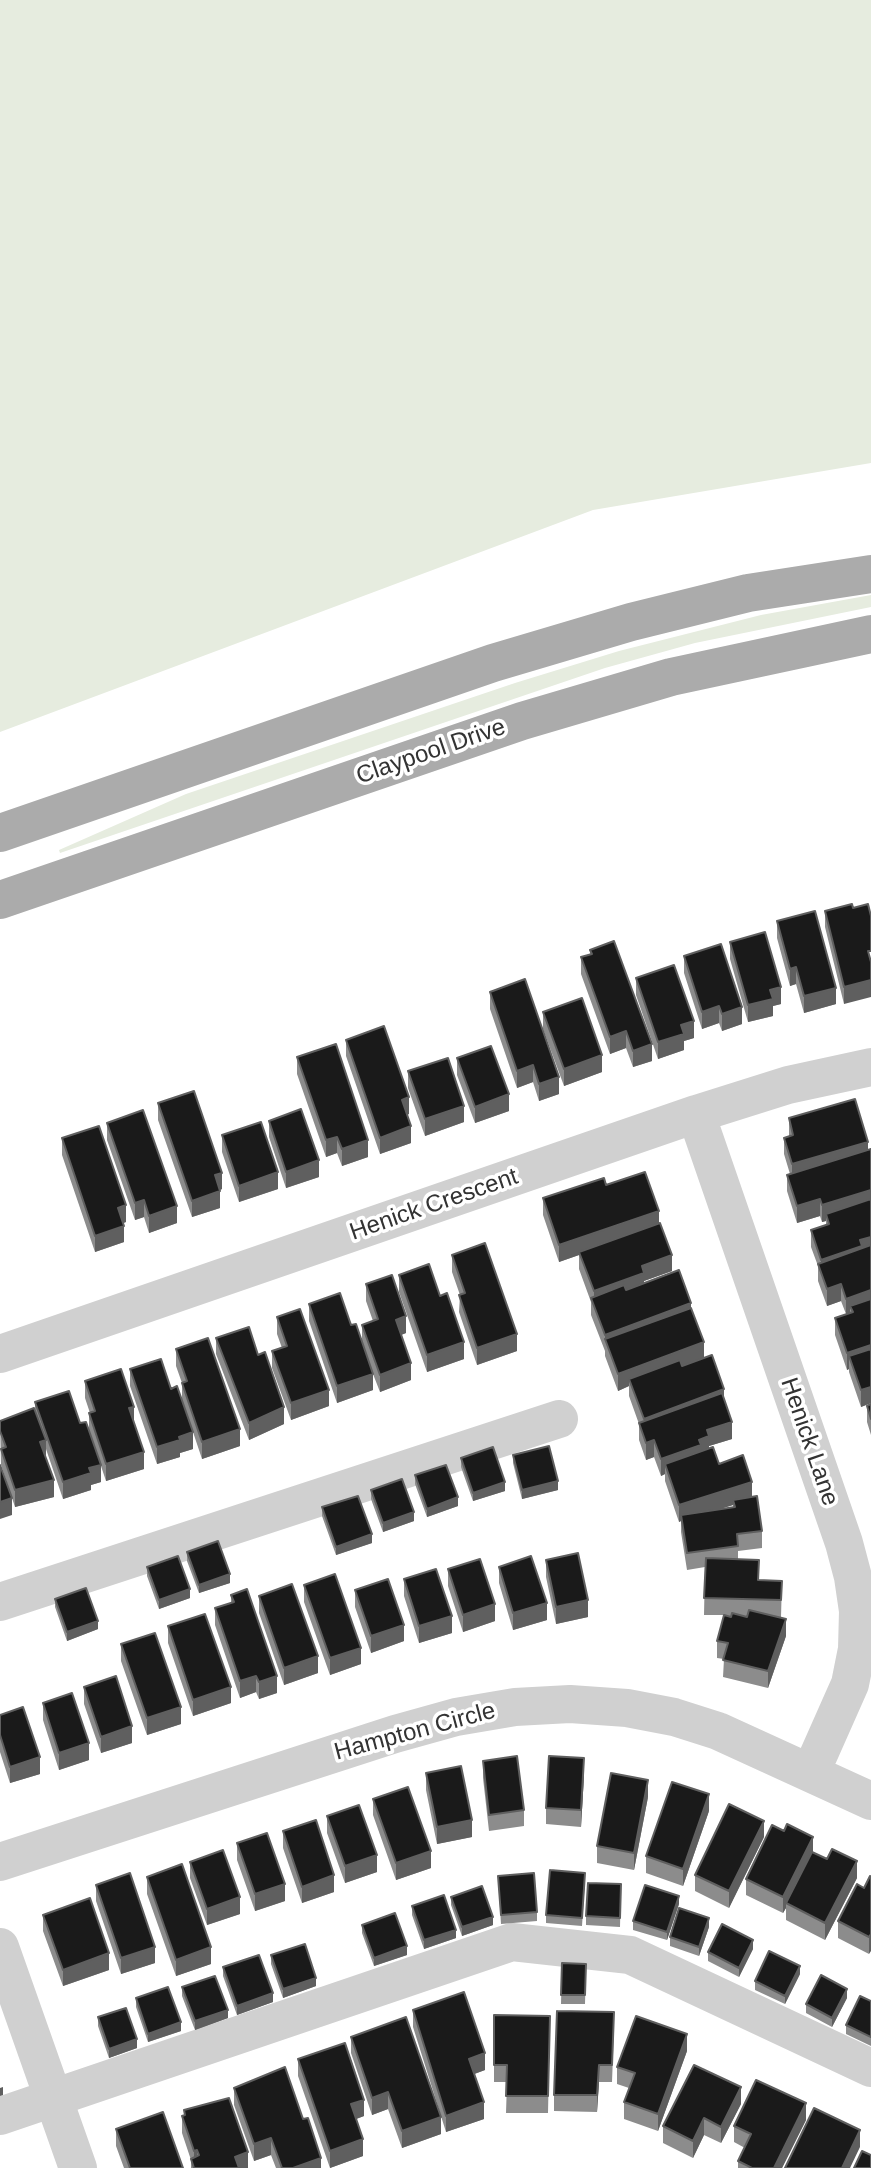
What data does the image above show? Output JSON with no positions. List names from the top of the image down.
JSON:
{
  "streets": {
    "main road": ["Claypool Drive"],
    "street": ["Henick Crescent", "Henick Lane", "Hampton Circle"]
  },
  "crossings": [
    ["Henick Crescent", "Henick Lane"],
    ["Henick Lane", "Hampton Circle"]
  ]
}
